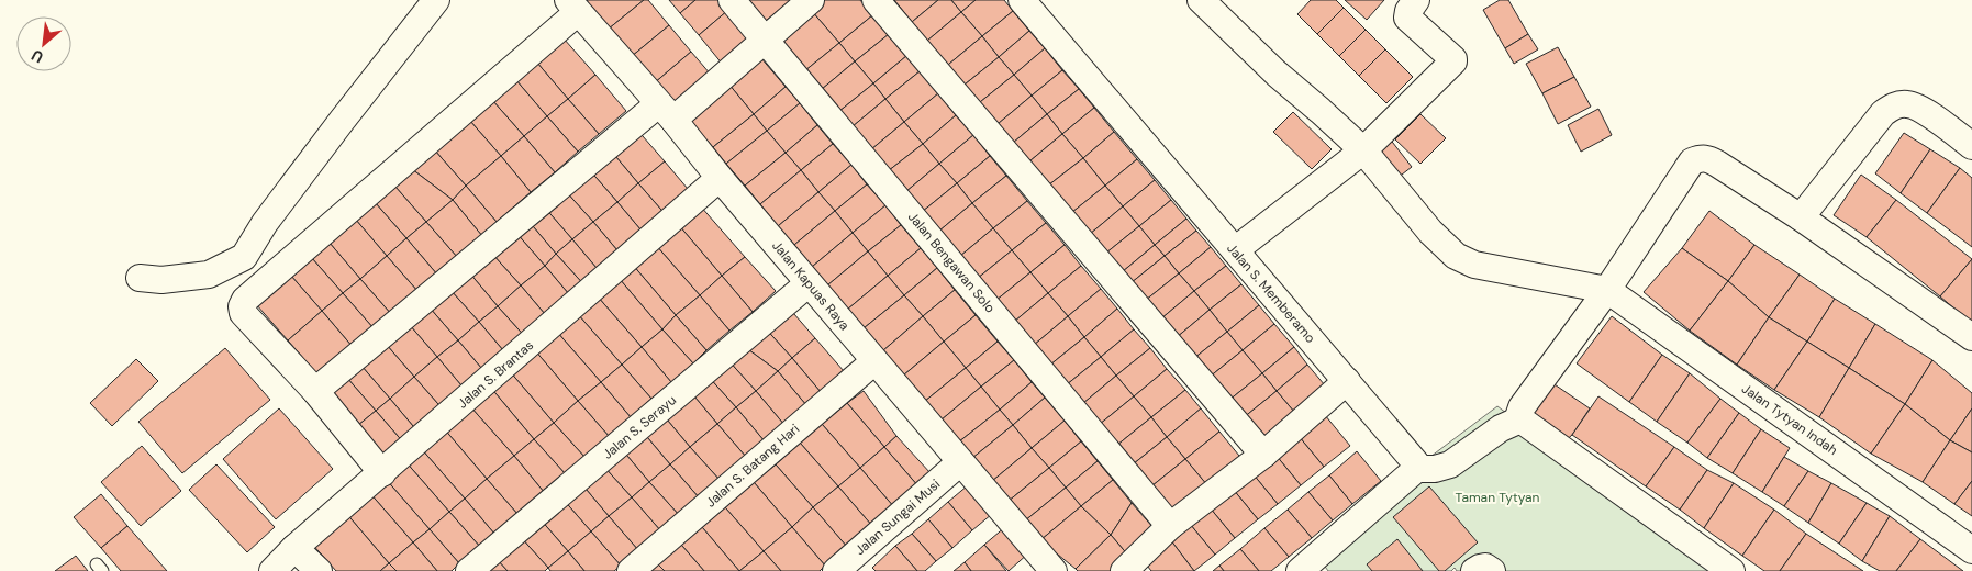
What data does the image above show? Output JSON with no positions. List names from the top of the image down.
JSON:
{
  "streets": {
    "street": [
      "Jalan Bengawan Solo",
      "Jalan Kapuas Raya",
      "Jalan S. Memberamo",
      "Jalan S. Brantas",
      "Jalan Tytyan Indah",
      "Jalan S. Serayu",
      "Jalan S. Batang Hari",
      "Jalan Sungai Musi"
    ]
  },
  "crossings": [
    ["Jalan Kapuas Raya", "Jalan S. Brantas"],
    ["Jalan Kapuas Raya", "Jalan S. Serayu"],
    ["Jalan Kapuas Raya", "Jalan S. Batang Hari"],
    ["Jalan Kapuas Raya", "Jalan Sungai Musi"]
  ],
  "parks": ["Taman Tytyan"],
  "north": "bottom left"
}
